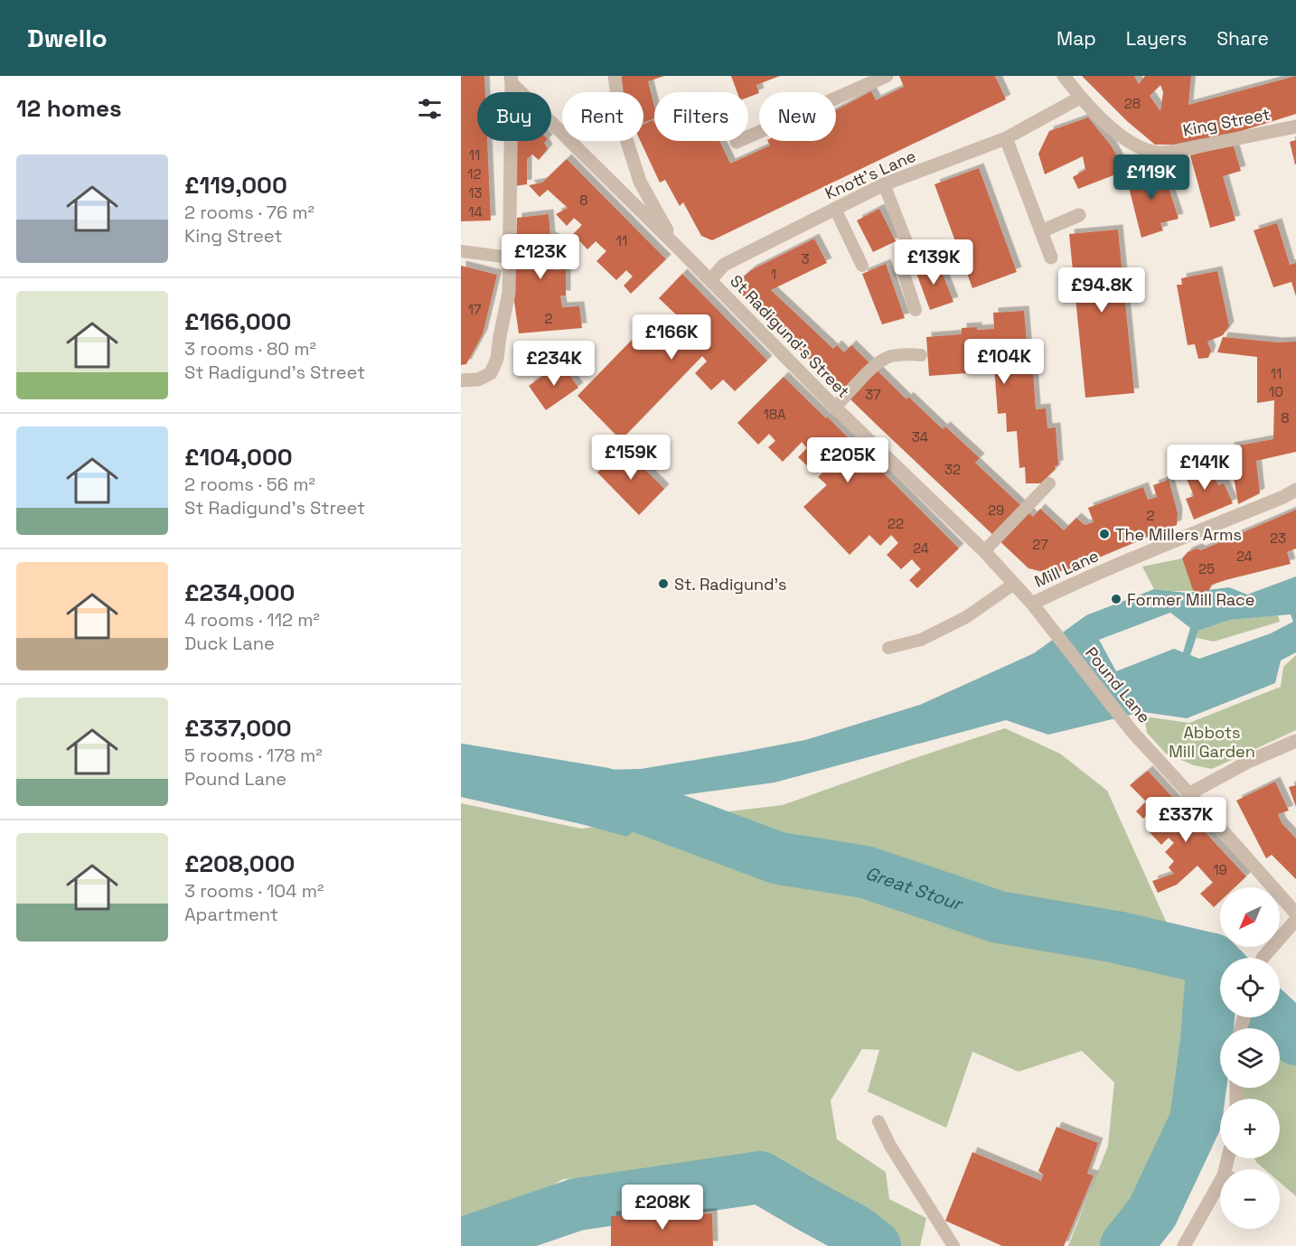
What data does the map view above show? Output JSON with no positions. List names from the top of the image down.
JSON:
{
  "streets": {
    "street": [
      "King Street",
      "Knott's Lane",
      "St Radigund's Street",
      "Mill Lane",
      "Pound Lane"
    ]
  },
  "crossings": [
    ["King Street", "Knott's Lane"],
    ["Knott's Lane", "St Radigund's Street"],
    ["St Radigund's Street", "Mill Lane"],
    ["St Radigund's Street", "Pound Lane"]
  ],
  "water": ["Great Stour"],
  "parks": ["Abbots Mill Garden"],
  "places": ["The Millers Arms", "St. Radigund's", "Former Mill Race"],
  "house_numbers": [
    "28",
    "11",
    "12",
    "13",
    "8",
    "14",
    "11",
    "3",
    "1",
    "17",
    "2",
    "11",
    "10",
    "37",
    "18A",
    "8",
    "34",
    "32",
    "29",
    "2",
    "22",
    "23",
    "27",
    "24",
    "24",
    "25",
    "19"
  ],
  "north": "bottom left",
  "page": {
    "header": "Dwello",
    "nav": ["Map", "Layers", "Share"],
    "heading": "12 homes",
    "chip": [
      "Buy",
      "Rent",
      "Filters",
      "New"
    ],
    "list": [
      {
        "name": "£119,000",
        "note": "2 rooms · 76 m² · King Street"
      },
      {
        "name": "£166,000",
        "note": "3 rooms · 80 m² · St Radigund's Street"
      },
      {
        "name": "£104,000",
        "note": "2 rooms · 56 m² · St Radigund's Street"
      },
      {
        "name": "£234,000",
        "note": "4 rooms · 112 m² · Duck Lane"
      },
      {
        "name": "£337,000",
        "note": "5 rooms · 178 m² · Pound Lane"
      },
      {
        "name": "£208,000",
        "note": "3 rooms · 104 m² · Apartment"
      }
    ],
    "price": [
      "£119K",
      "£123K",
      "£139K",
      "£94.8K",
      "£166K",
      "£104K",
      "£234K",
      "£159K",
      "£205K",
      "£141K",
      "£337K",
      "£208K"
    ],
    "map_buttons": ["+", "−"]
  }
}
